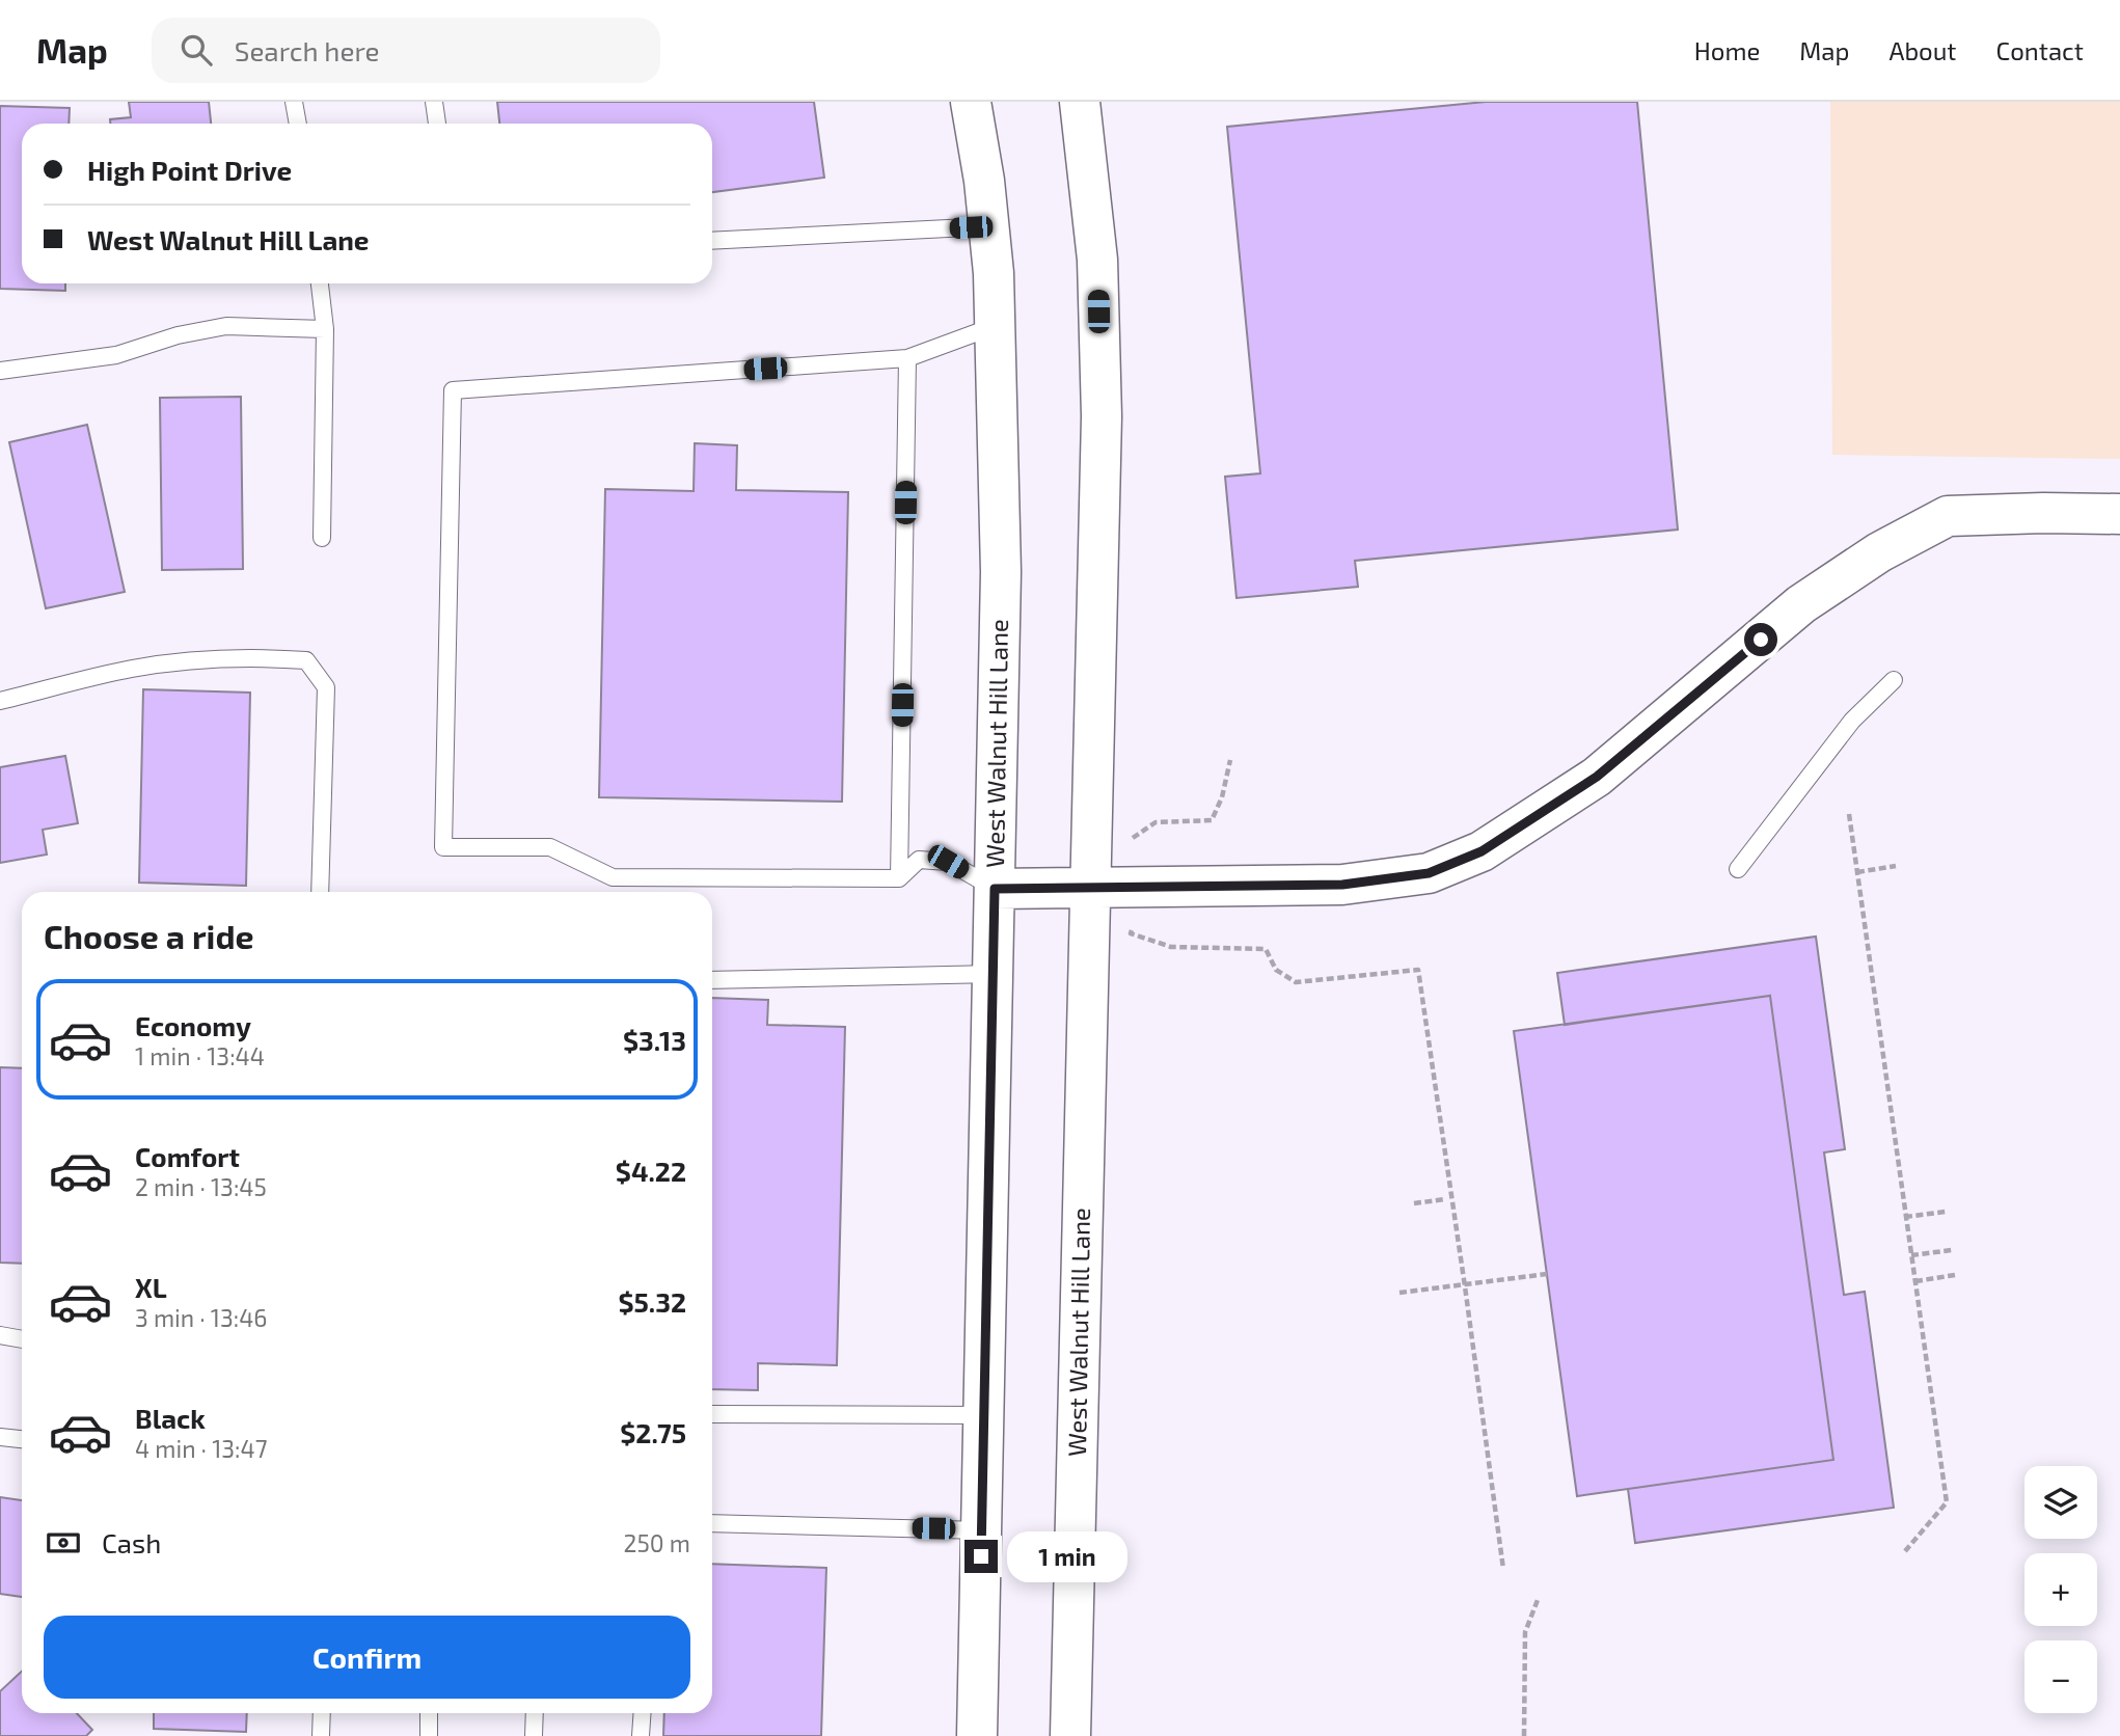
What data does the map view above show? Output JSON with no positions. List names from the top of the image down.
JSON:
{
  "streets": {
    "main road": ["West Walnut Hill Lane"]
  },
  "page": {
    "header": "Map",
    "search": "Search here",
    "nav": [
      "Home",
      "Map",
      "About",
      "Contact"
    ],
    "banner": ["High Point Drive", "West Walnut Hill Lane"],
    "heading": "Choose a ride",
    "list": [
      {
        "name": "Economy",
        "note": "1 min · 13:44",
        "value": "$3.13"
      },
      {
        "name": "Comfort",
        "note": "2 min · 13:45",
        "value": "$4.22"
      },
      {
        "name": "XL",
        "note": "3 min · 13:46",
        "value": "$5.32"
      },
      {
        "name": "Black",
        "note": "4 min · 13:47",
        "value": "$2.75"
      }
    ],
    "map_buttons": ["+", "−"],
    "pay": ["Cash", "250 m"],
    "bubble": "1 min",
    "buttons": "Confirm"
  }
}
